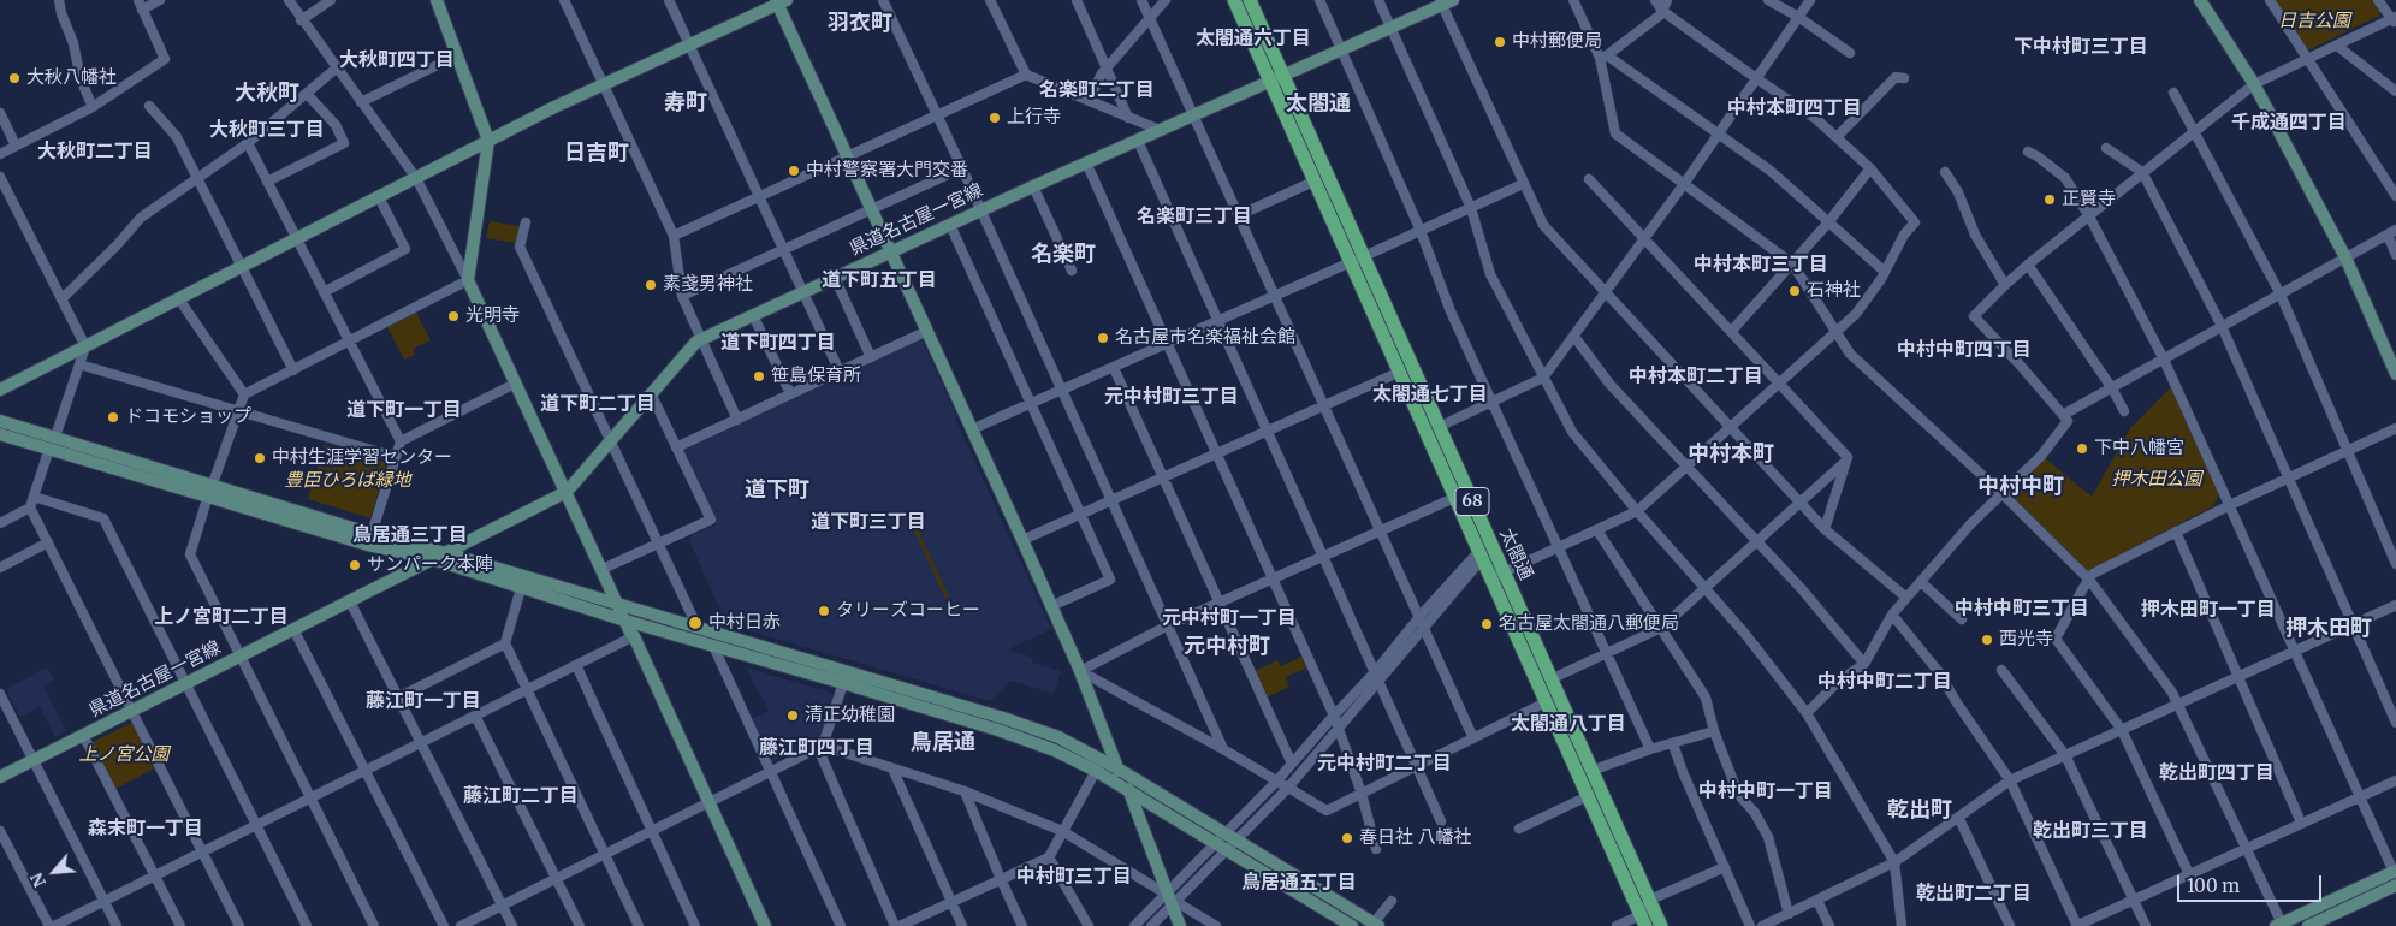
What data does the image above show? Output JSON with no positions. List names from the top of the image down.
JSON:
{
  "streets": {
    "main road": ["68", "太閤通"],
    "street": ["県道名古屋一宮線"]
  },
  "crossings": [
    ["県道名古屋一宮線", "太閤通"]
  ],
  "districts": [
    "羽衣町",
    "太閤通六丁目",
    "下中村町三丁目",
    "大秋町四丁目",
    "名楽町二丁目",
    "大秋町",
    "寿町",
    "太閤通",
    "中村本町四丁目",
    "千成通四丁目",
    "大秋町三丁目",
    "大秋町二丁目",
    "日吉町",
    "名楽町三丁目",
    "名楽町",
    "中村本町三丁目",
    "道下町五丁目",
    "道下町四丁目",
    "中村中町四丁目",
    "中村本町二丁目",
    "太閤通七丁目",
    "元中村町三丁目",
    "道下町二丁目",
    "道下町一丁目",
    "中村本町",
    "中村中町",
    "道下町",
    "道下町三丁目",
    "鳥居通三丁目",
    "中村中町三丁目",
    "押木田町一丁目",
    "上ノ宮町二丁目",
    "元中村町一丁目",
    "押木田町",
    "元中村町",
    "中村中町二丁目",
    "藤江町一丁目",
    "太閤通八丁目",
    "鳥居通",
    "藤江町四丁目",
    "元中村町二丁目",
    "乾出町四丁目",
    "中村中町一丁目",
    "藤江町二丁目",
    "乾出町",
    "森末町一丁目",
    "乾出町三丁目",
    "中村町三丁目",
    "鳥居通五丁目",
    "乾出町二丁目"
  ],
  "parks": [
    "日吉公園",
    "押木田公園",
    "豊臣ひろば緑地",
    "上ノ宮公園"
  ],
  "places": [
    "中村郵便局",
    "大秋八幡社",
    "上行寺",
    "中村警察署大門交番",
    "正賢寺",
    "素戔男神社",
    "石神社",
    "光明寺",
    "名古屋市名楽福祉会館",
    "笹島保育所",
    "ドコモショップ",
    "下中八幡宮",
    "中村生涯学習センター",
    "サンパーク本陣",
    "タリーズコーヒー",
    "中村日赤",
    "名古屋太閤通八郵便局",
    "西光寺",
    "清正幼稚園",
    "春日社 八幡社"
  ],
  "scale_bar": "100 m",
  "north": "bottom left"
}
